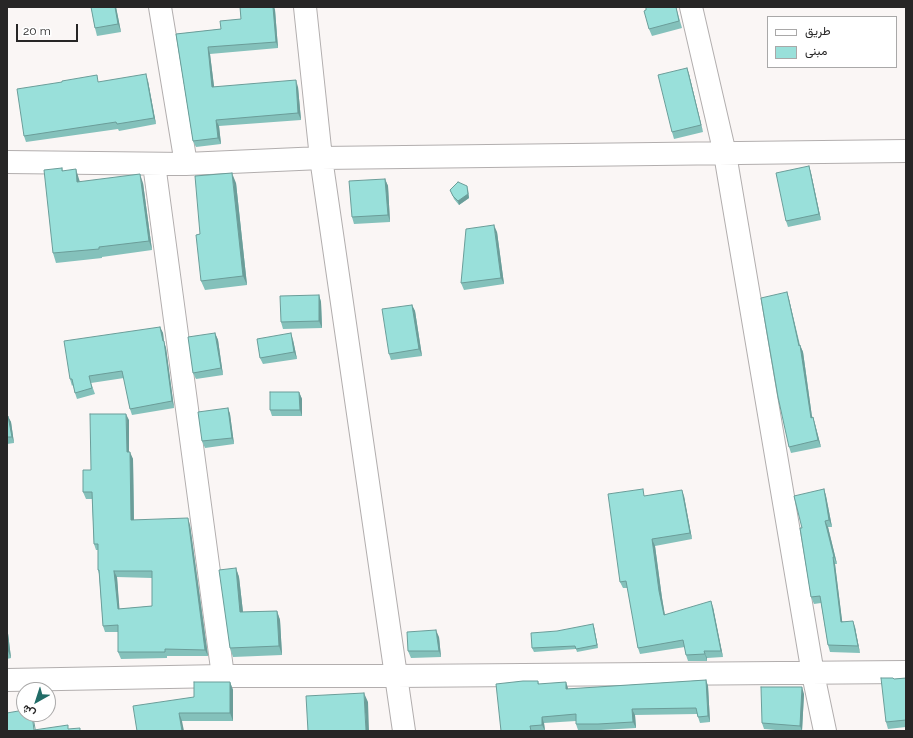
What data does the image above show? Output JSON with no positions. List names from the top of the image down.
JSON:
{
  "legend": ["طريق", "مبنى"],
  "scale_bar": "20 m",
  "north": "bottom left"
}
